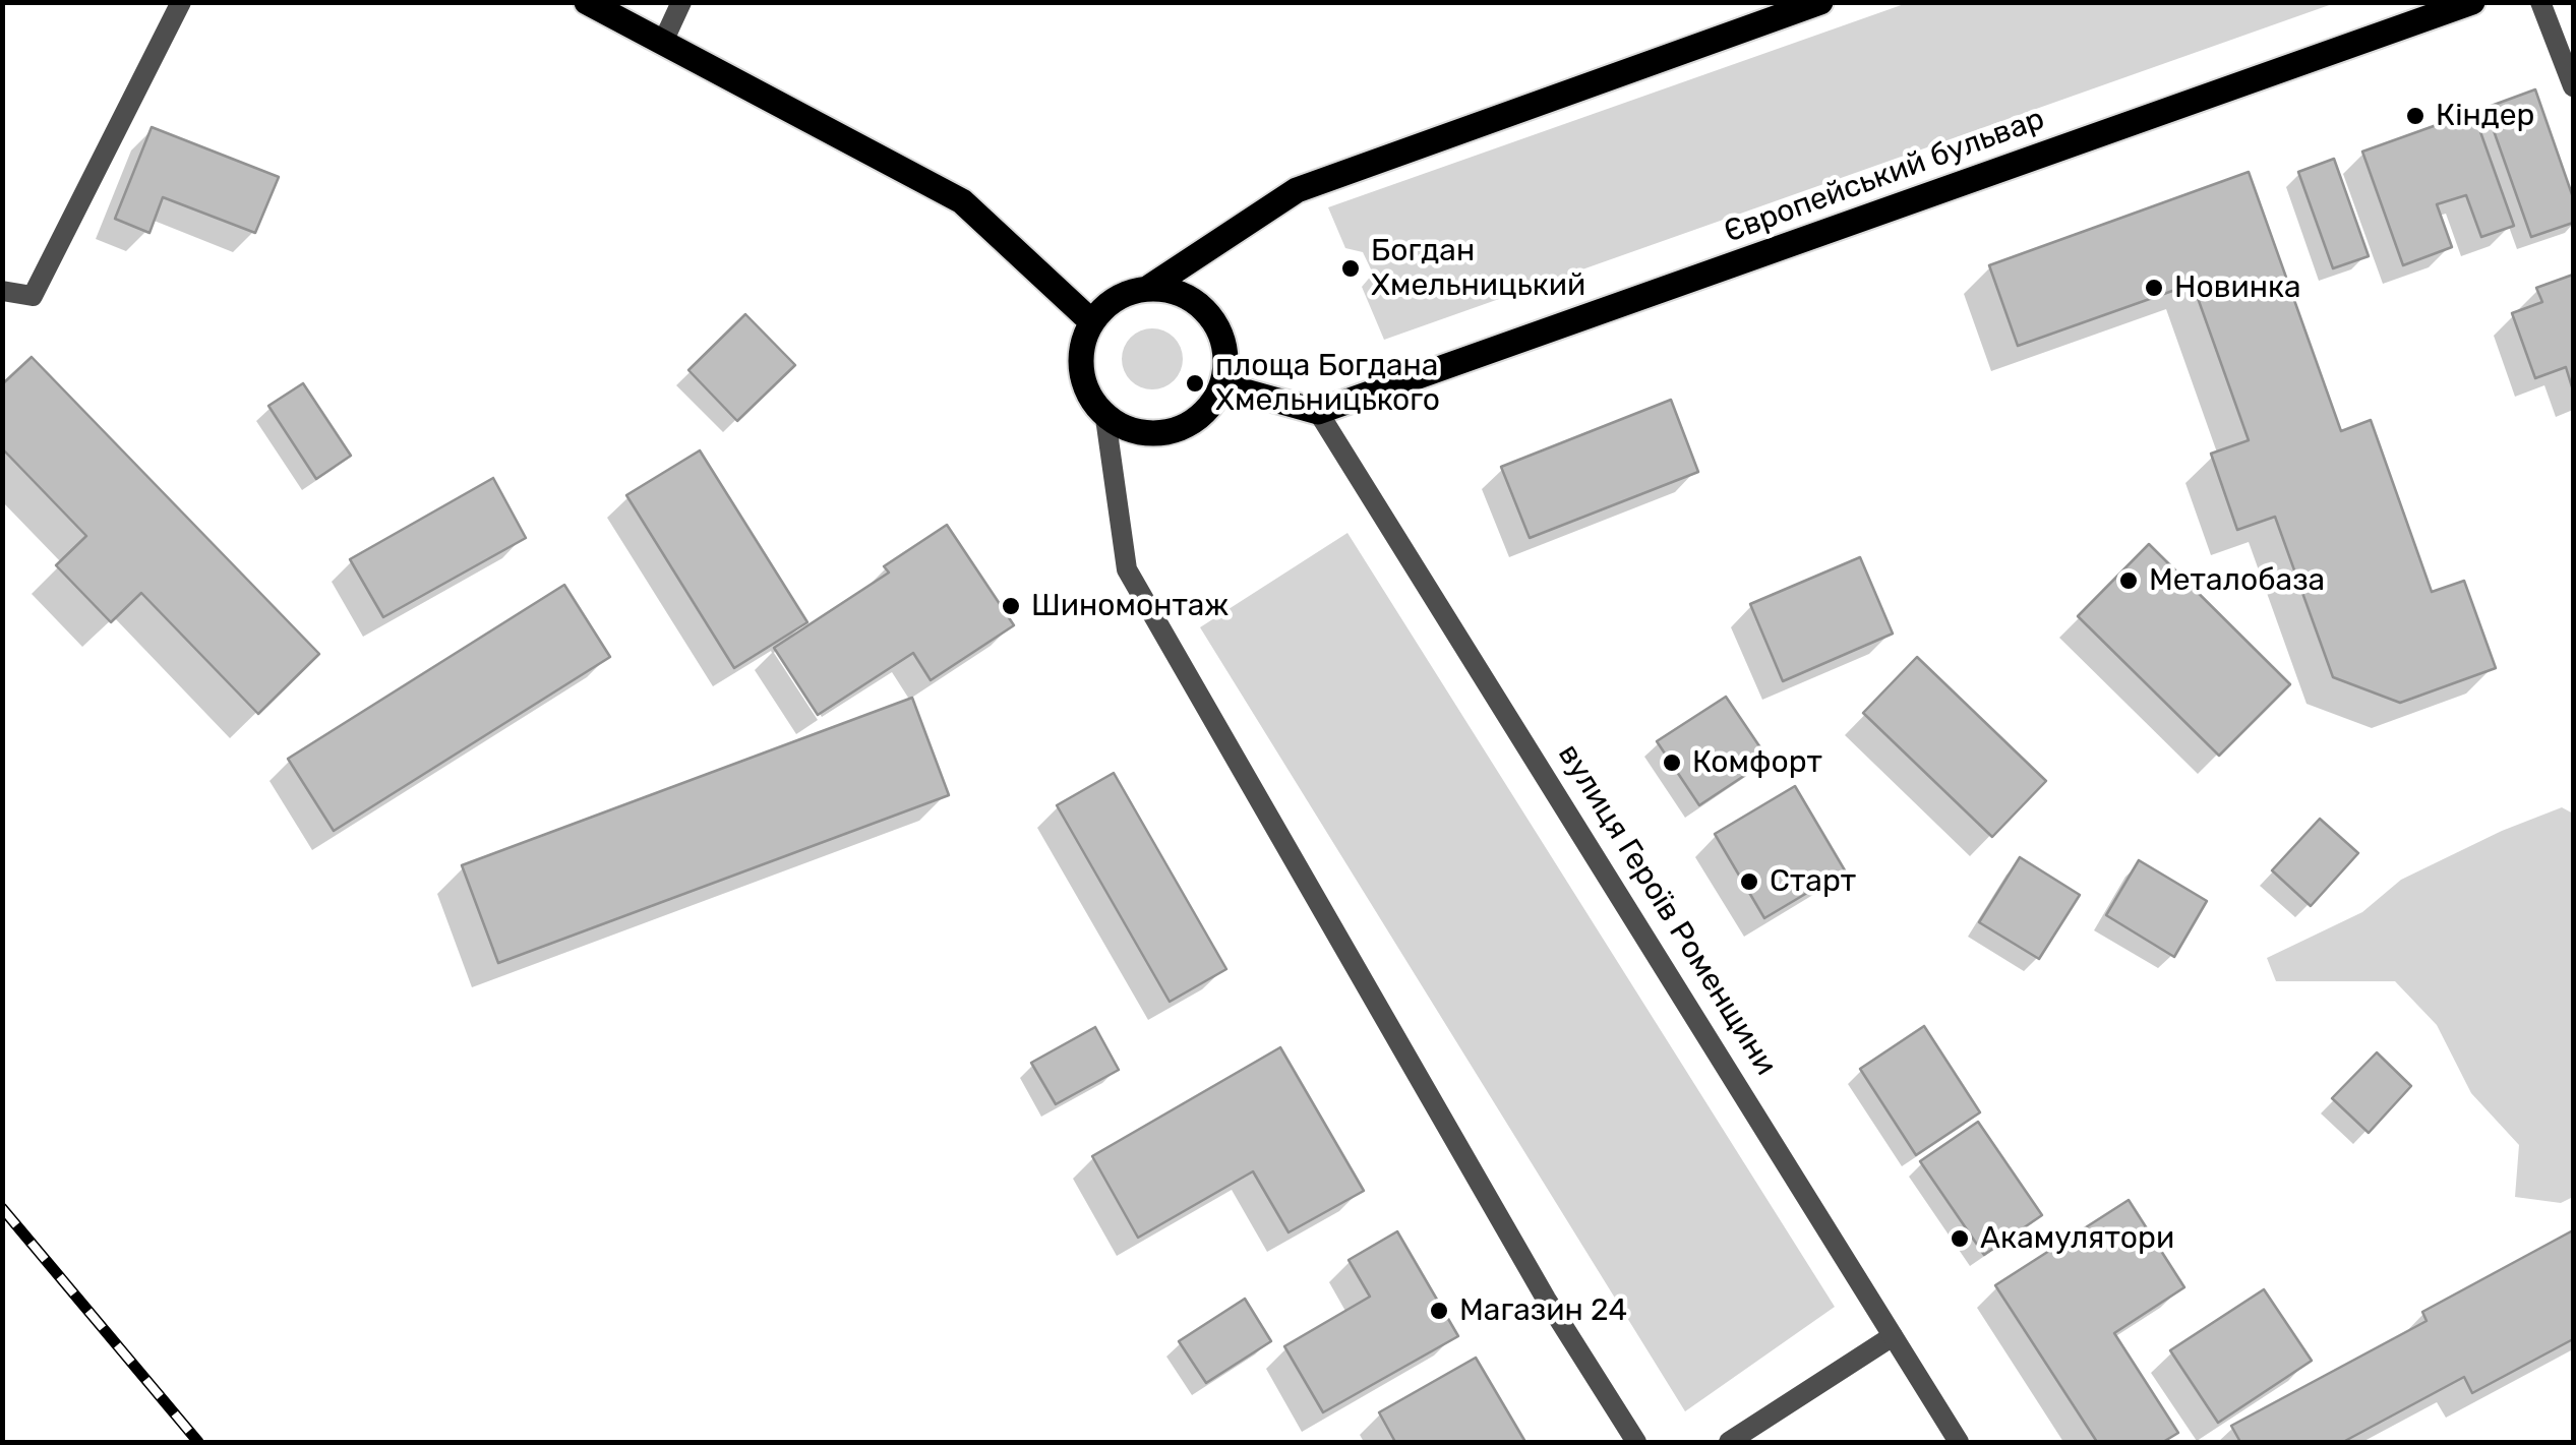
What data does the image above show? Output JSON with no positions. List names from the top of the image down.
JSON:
{
  "streets": {
    "main road": ["Європейський бульвар"],
    "street": ["вулиця Героїв Роменщини"]
  },
  "crossings": [
    ["Європейський бульвар", "вулиця Героїв Роменщини"]
  ],
  "places": [
    "Кіндер",
    "Богдан Хмельницький",
    "Новинка",
    "площа Богдана Хмельницького",
    "Металобаза",
    "Шиномонтаж",
    "Комфорт",
    "Старт",
    "Акамулятори",
    "Магазин 24"
  ]
}
